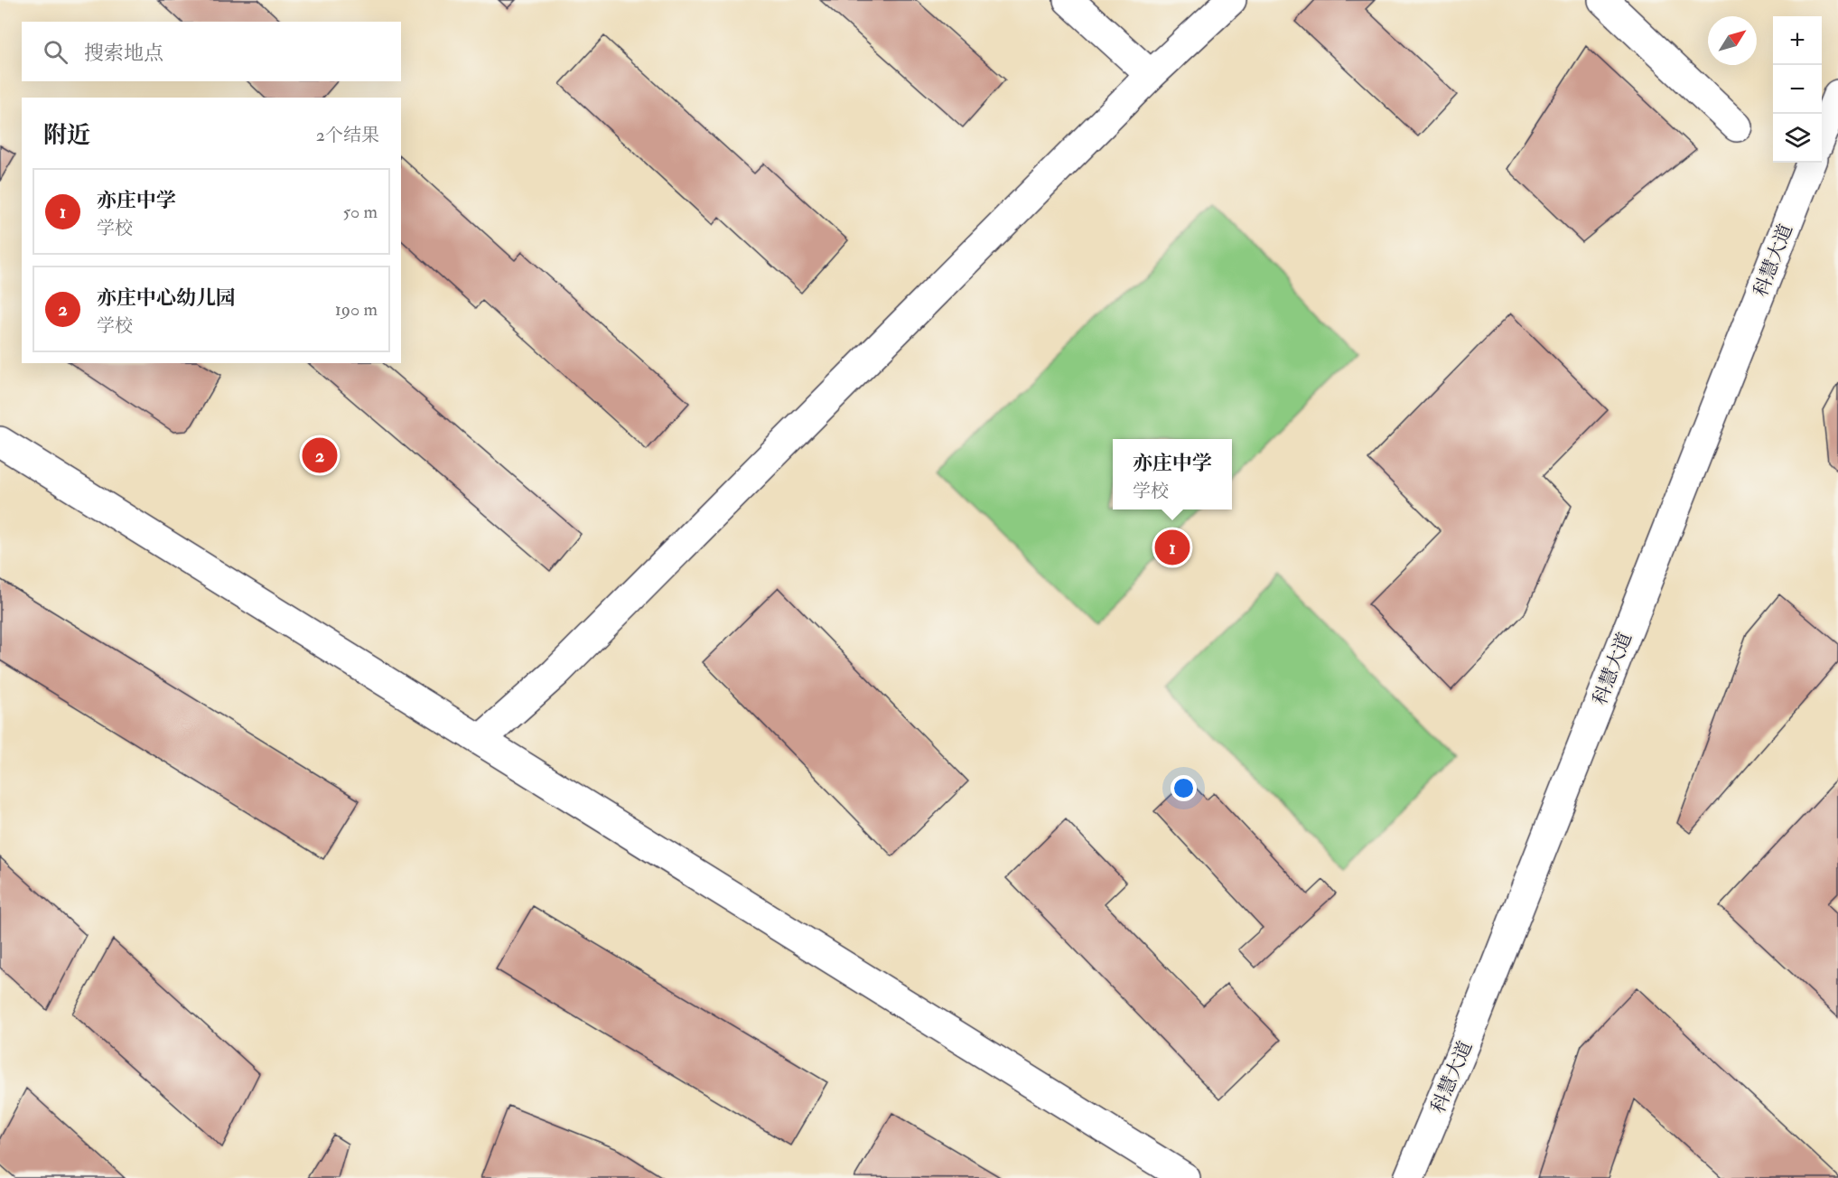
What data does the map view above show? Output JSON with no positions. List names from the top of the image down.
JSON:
{
  "streets": {
    "street": ["科慧大道"]
  },
  "north": "top right",
  "page": {
    "map_buttons": ["+", "−"],
    "search": "搜索地点",
    "heading": ["附近", "2个结果"],
    "list": [
      {
        "mark": "1",
        "name": "亦庄中学",
        "note": "学校",
        "value": "50 m"
      },
      {
        "mark": "2",
        "name": "亦庄中心幼儿园",
        "note": "学校",
        "value": "190 m"
      }
    ],
    "pins": ["2", "1"],
    "popup": ["亦庄中学", "学校"]
  }
}
